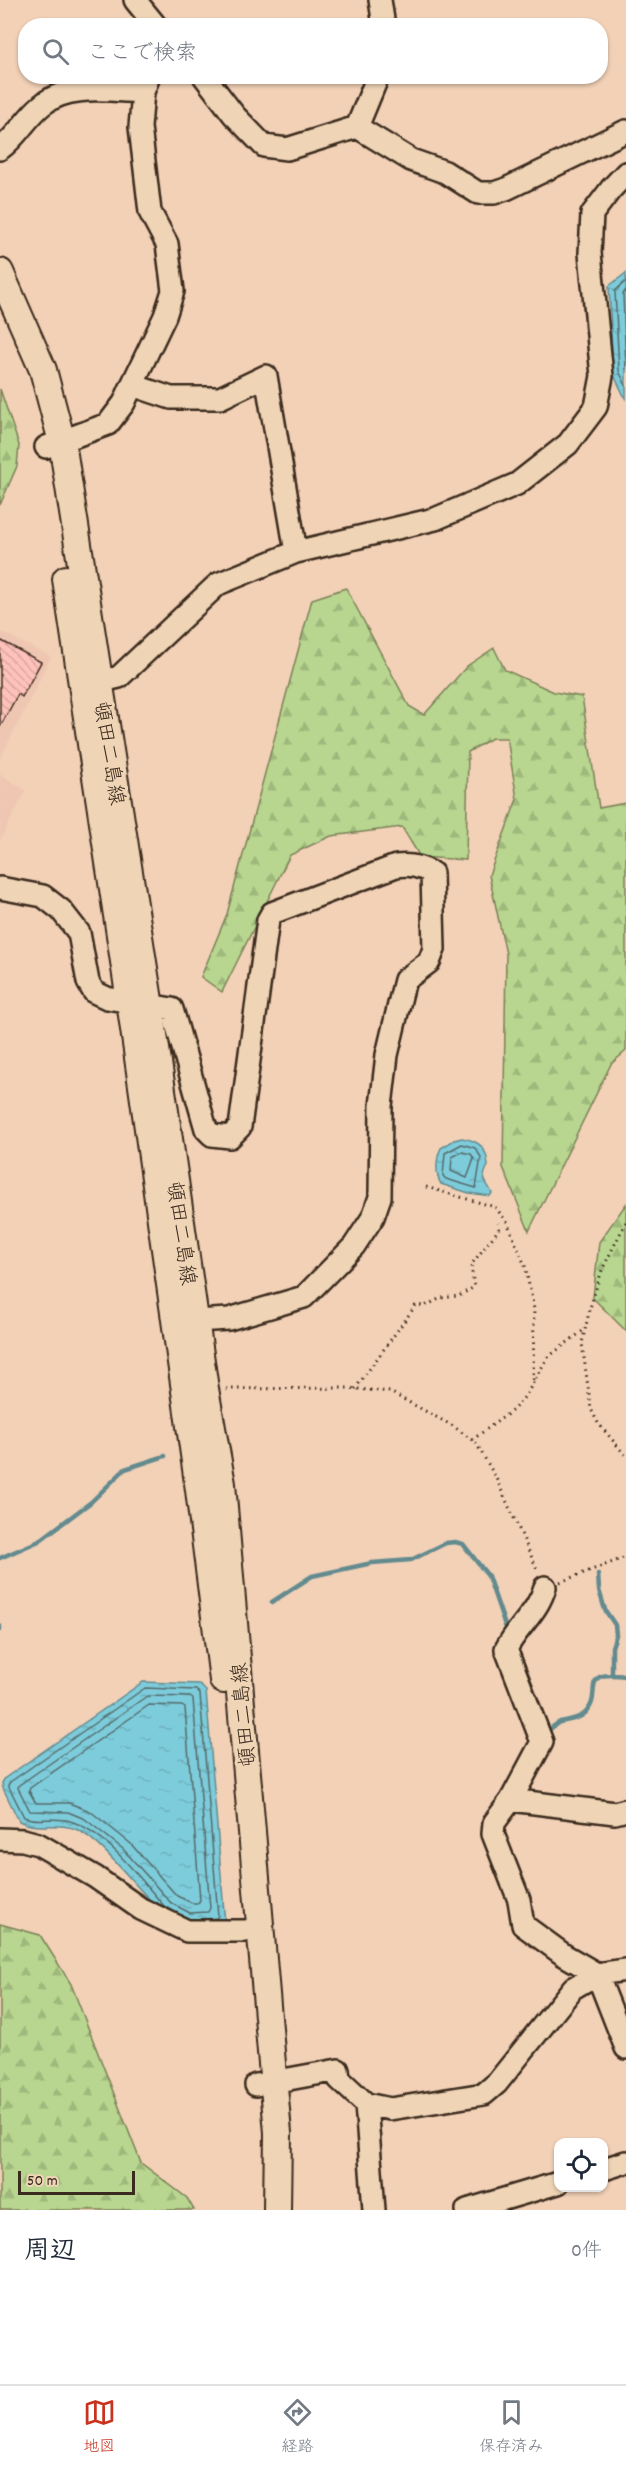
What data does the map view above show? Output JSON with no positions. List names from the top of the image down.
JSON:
{
  "streets": {
    "main road": ["頓田二島線"]
  },
  "scale_bar": "50 m",
  "page": {
    "search": "ここで検索",
    "scale": "50 m",
    "heading": ["周辺", "0件"],
    "nav": ["地図", "経路", "保存済み"]
  }
}
